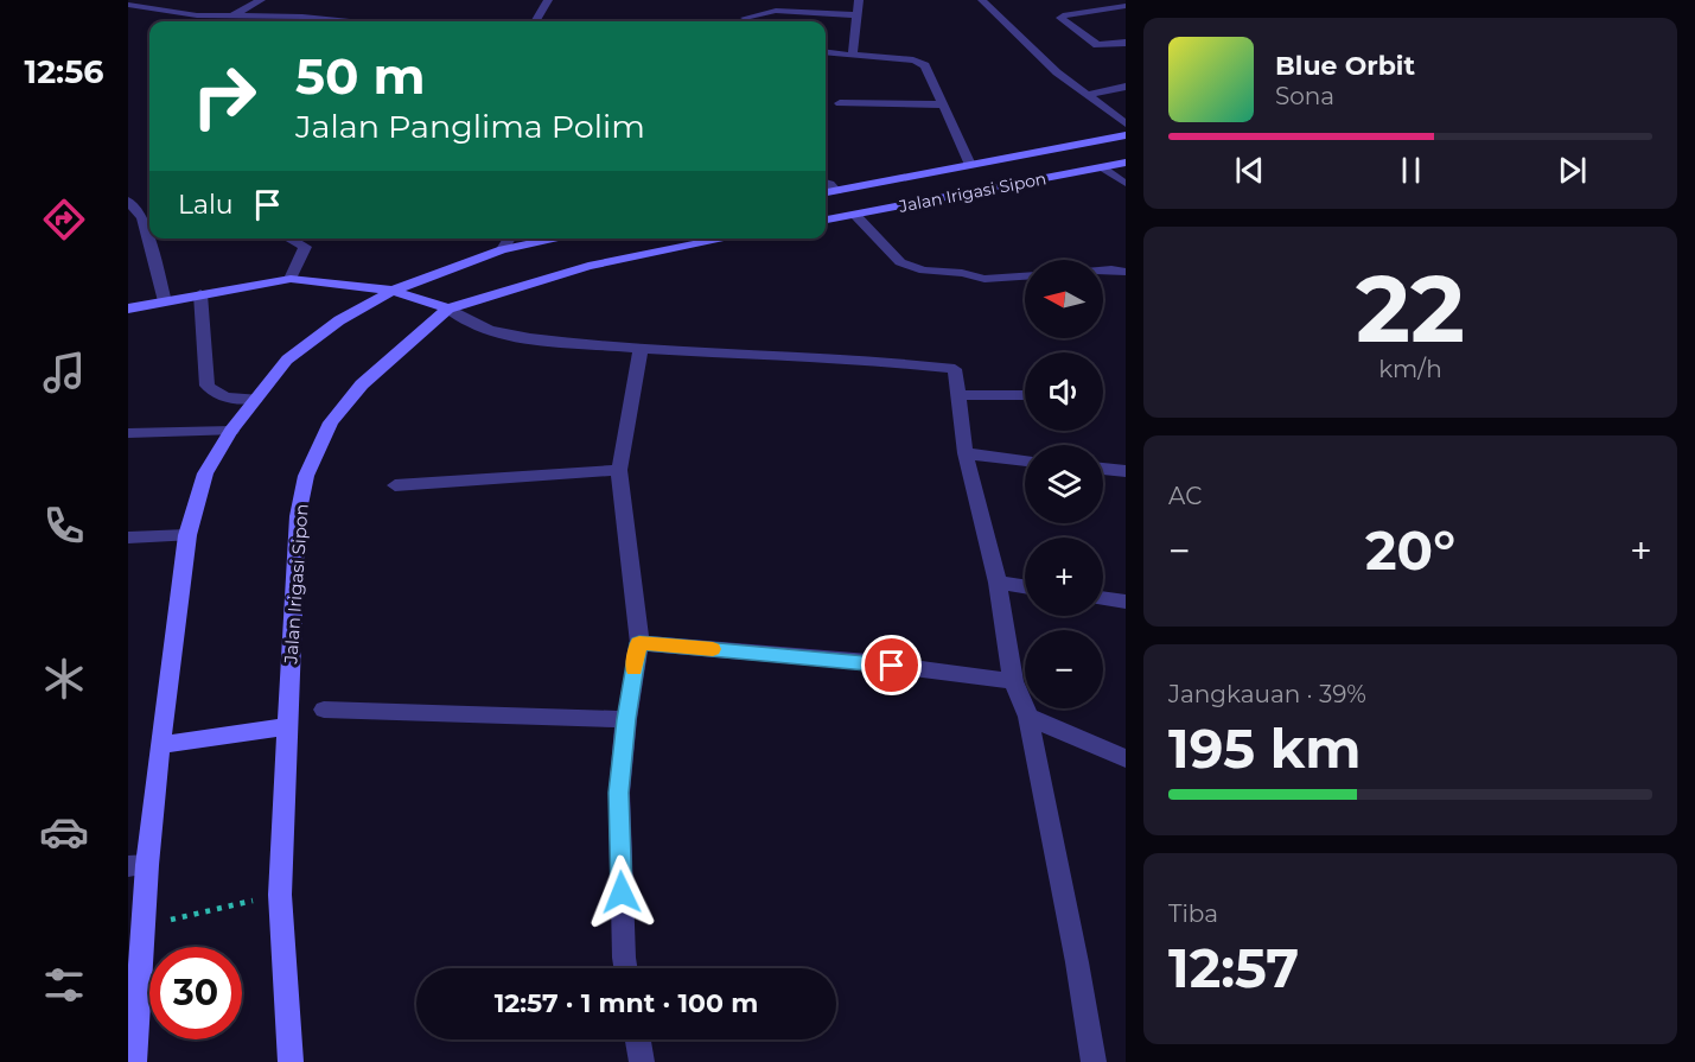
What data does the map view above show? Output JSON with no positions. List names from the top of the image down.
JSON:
{
  "streets": {
    "street": ["Jalan Irigasi Sipon"]
  },
  "north": "left",
  "page": {
    "tabs": "12:56",
    "turn": ["50 m", "Jalan Panglima Polim"],
    "song": ["Blue Orbit", "Sona"],
    "then": "Lalu",
    "tile": [
      ["22", "km/h"],
      "AC",
      ["Jangkauan · 39%", "195 km"],
      ["Tiba", "12:57"]
    ],
    "map_buttons": ["+", "−"],
    "heat": ["−", "20°", "+"],
    "limit": "30",
    "trip": "12:57 · 1 mnt · 100 m"
  }
}
